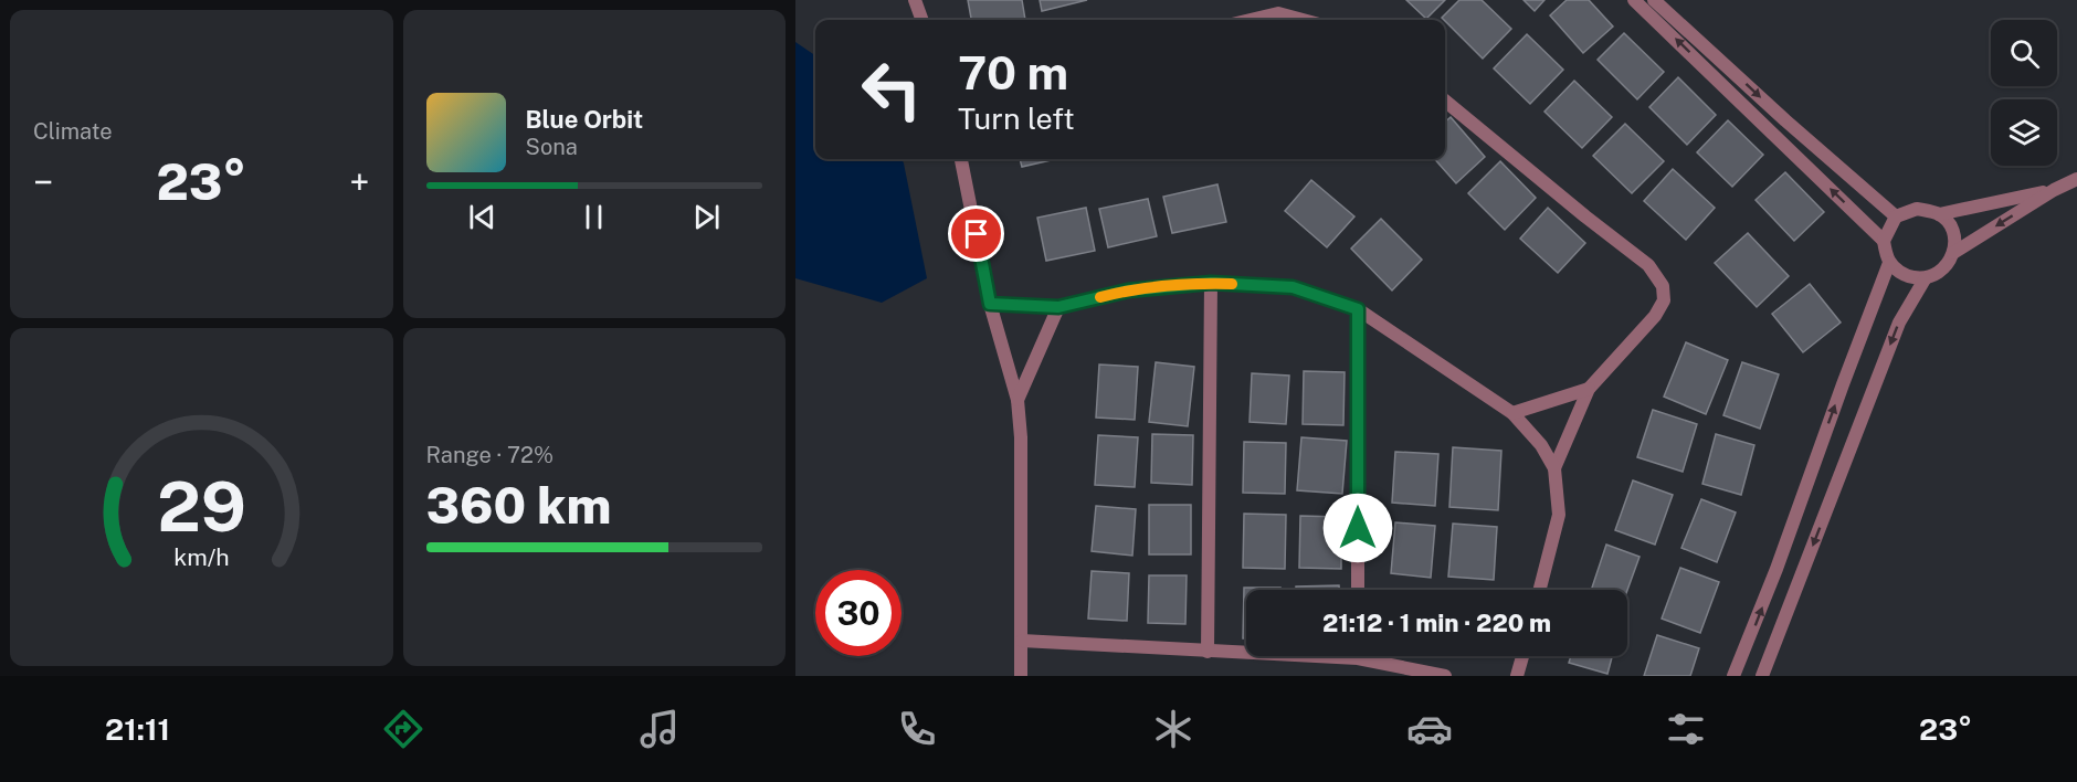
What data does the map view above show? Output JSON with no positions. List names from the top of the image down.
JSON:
{
  "page": {
    "tile": [
      "Climate",
      ["Range · 72%", "360 km"]
    ],
    "turn": ["70 m", "Turn left"],
    "song": ["Blue Orbit", "Sona"],
    "heat": ["−", "23°", "+"],
    "limit": "30",
    "trip": "21:12 · 1 min · 220 m",
    "tabs": ["21:11", "23°"],
    "gauge": ["29", "km/h"]
  }
}
